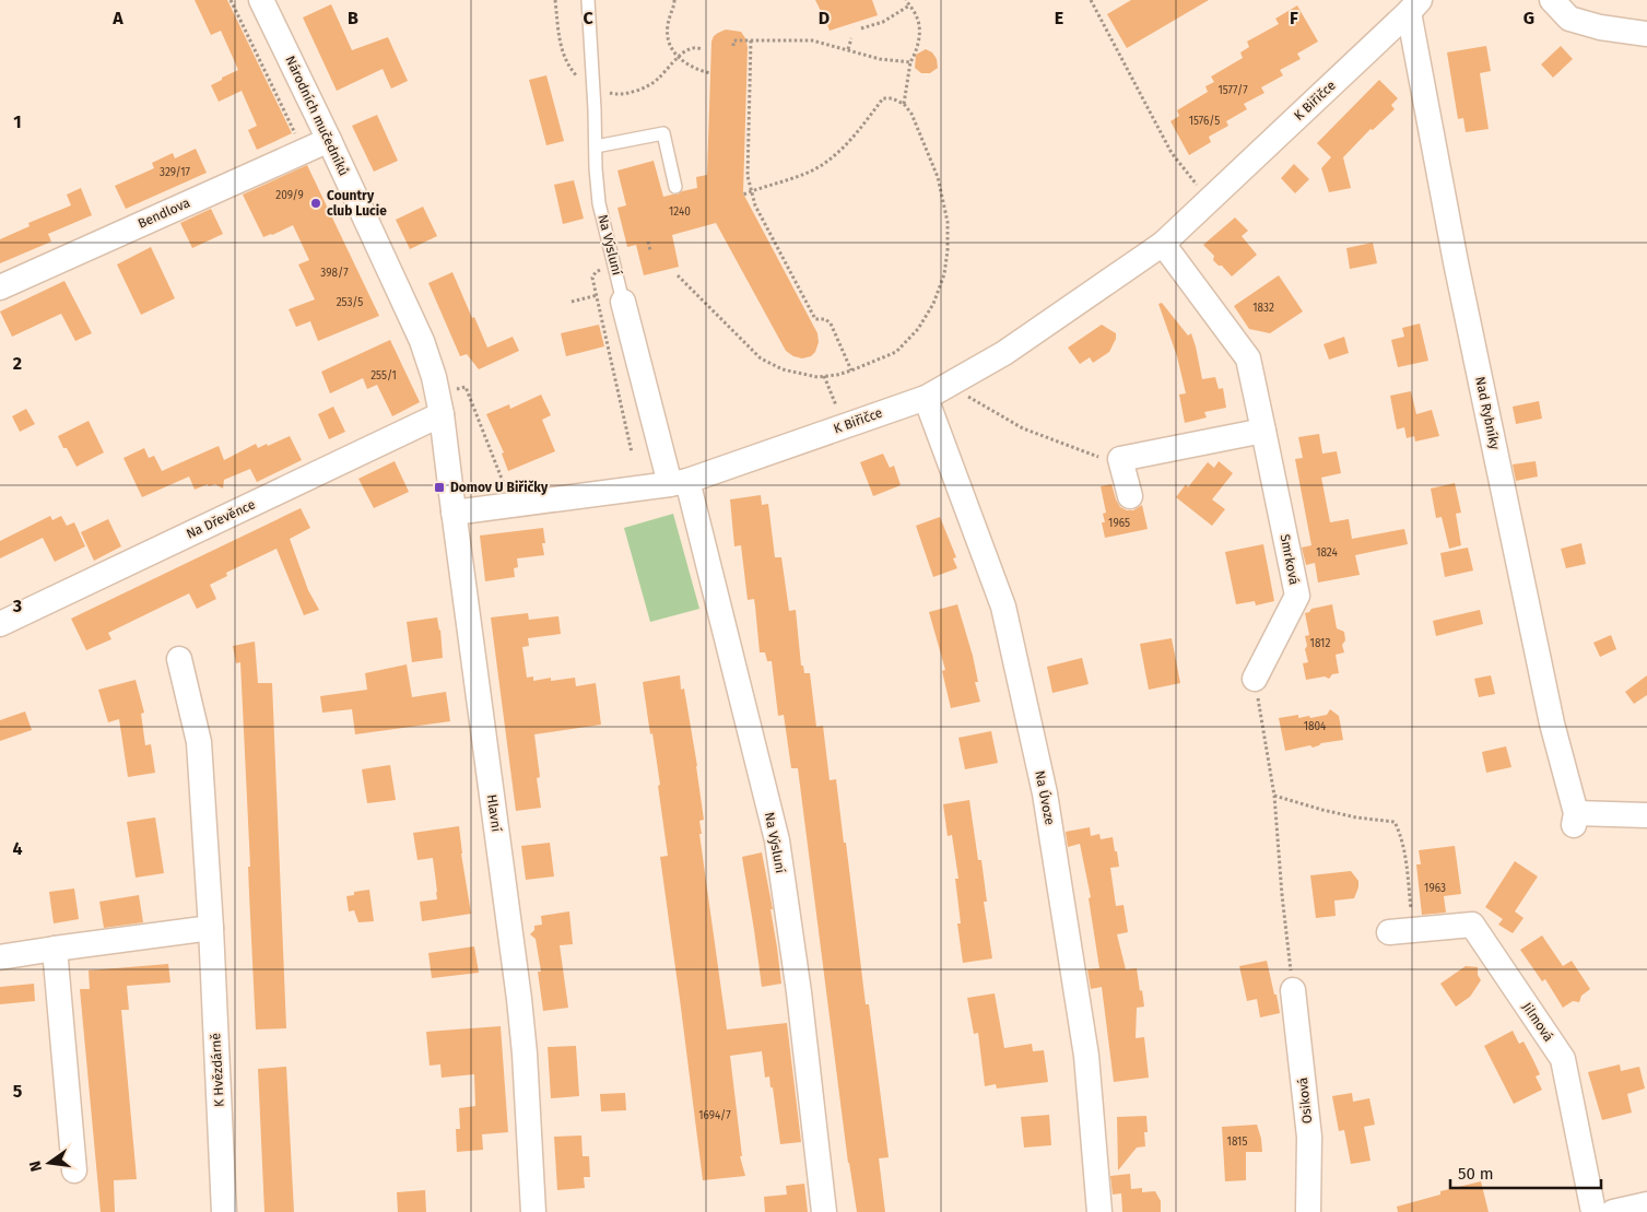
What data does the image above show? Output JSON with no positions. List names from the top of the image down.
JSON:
{
  "streets": {
    "street": [
      "K Biřičce",
      "Národních mučedníků",
      "Bendlova",
      "Na Výsluní",
      "Nad Rybníky",
      "Na Dřevěnce",
      "Smrková",
      "Na Úvoze",
      "Hlavní",
      "Jilmová",
      "K Hvězdárně",
      "Osiková"
    ]
  },
  "crossings": [
    ["K Biřičce", "Na Výsluní"],
    ["K Biřičce", "Nad Rybníky"],
    ["K Biřičce", "Smrková"],
    ["K Biřičce", "Na Úvoze"],
    ["K Biřičce", "Hlavní"],
    ["Národních mučedníků", "Bendlova"],
    ["Národních mučedníků", "Na Dřevěnce"],
    ["Národních mučedníků", "Hlavní"],
    ["Na Dřevěnce", "Hlavní"]
  ],
  "places": {
    "other": ["Country club Lucie"],
    "transit": ["Domov U Biřičky"]
  },
  "house_numbers": [
    "1577/7",
    "1576/5",
    "329/17",
    "209/9",
    "1240",
    "398/7",
    "253/5",
    "1832",
    "255/1",
    "1965",
    "1824",
    "1812",
    "1804",
    "1963",
    "1694/7",
    "1815"
  ],
  "scale_bar": "50 m",
  "north": "left",
  "grid": {
    "columns": [
      "A",
      "B",
      "C",
      "D",
      "E",
      "F",
      "G"
    ],
    "rows": [
      "1",
      "2",
      "3",
      "4",
      "5"
    ]
  }
}
